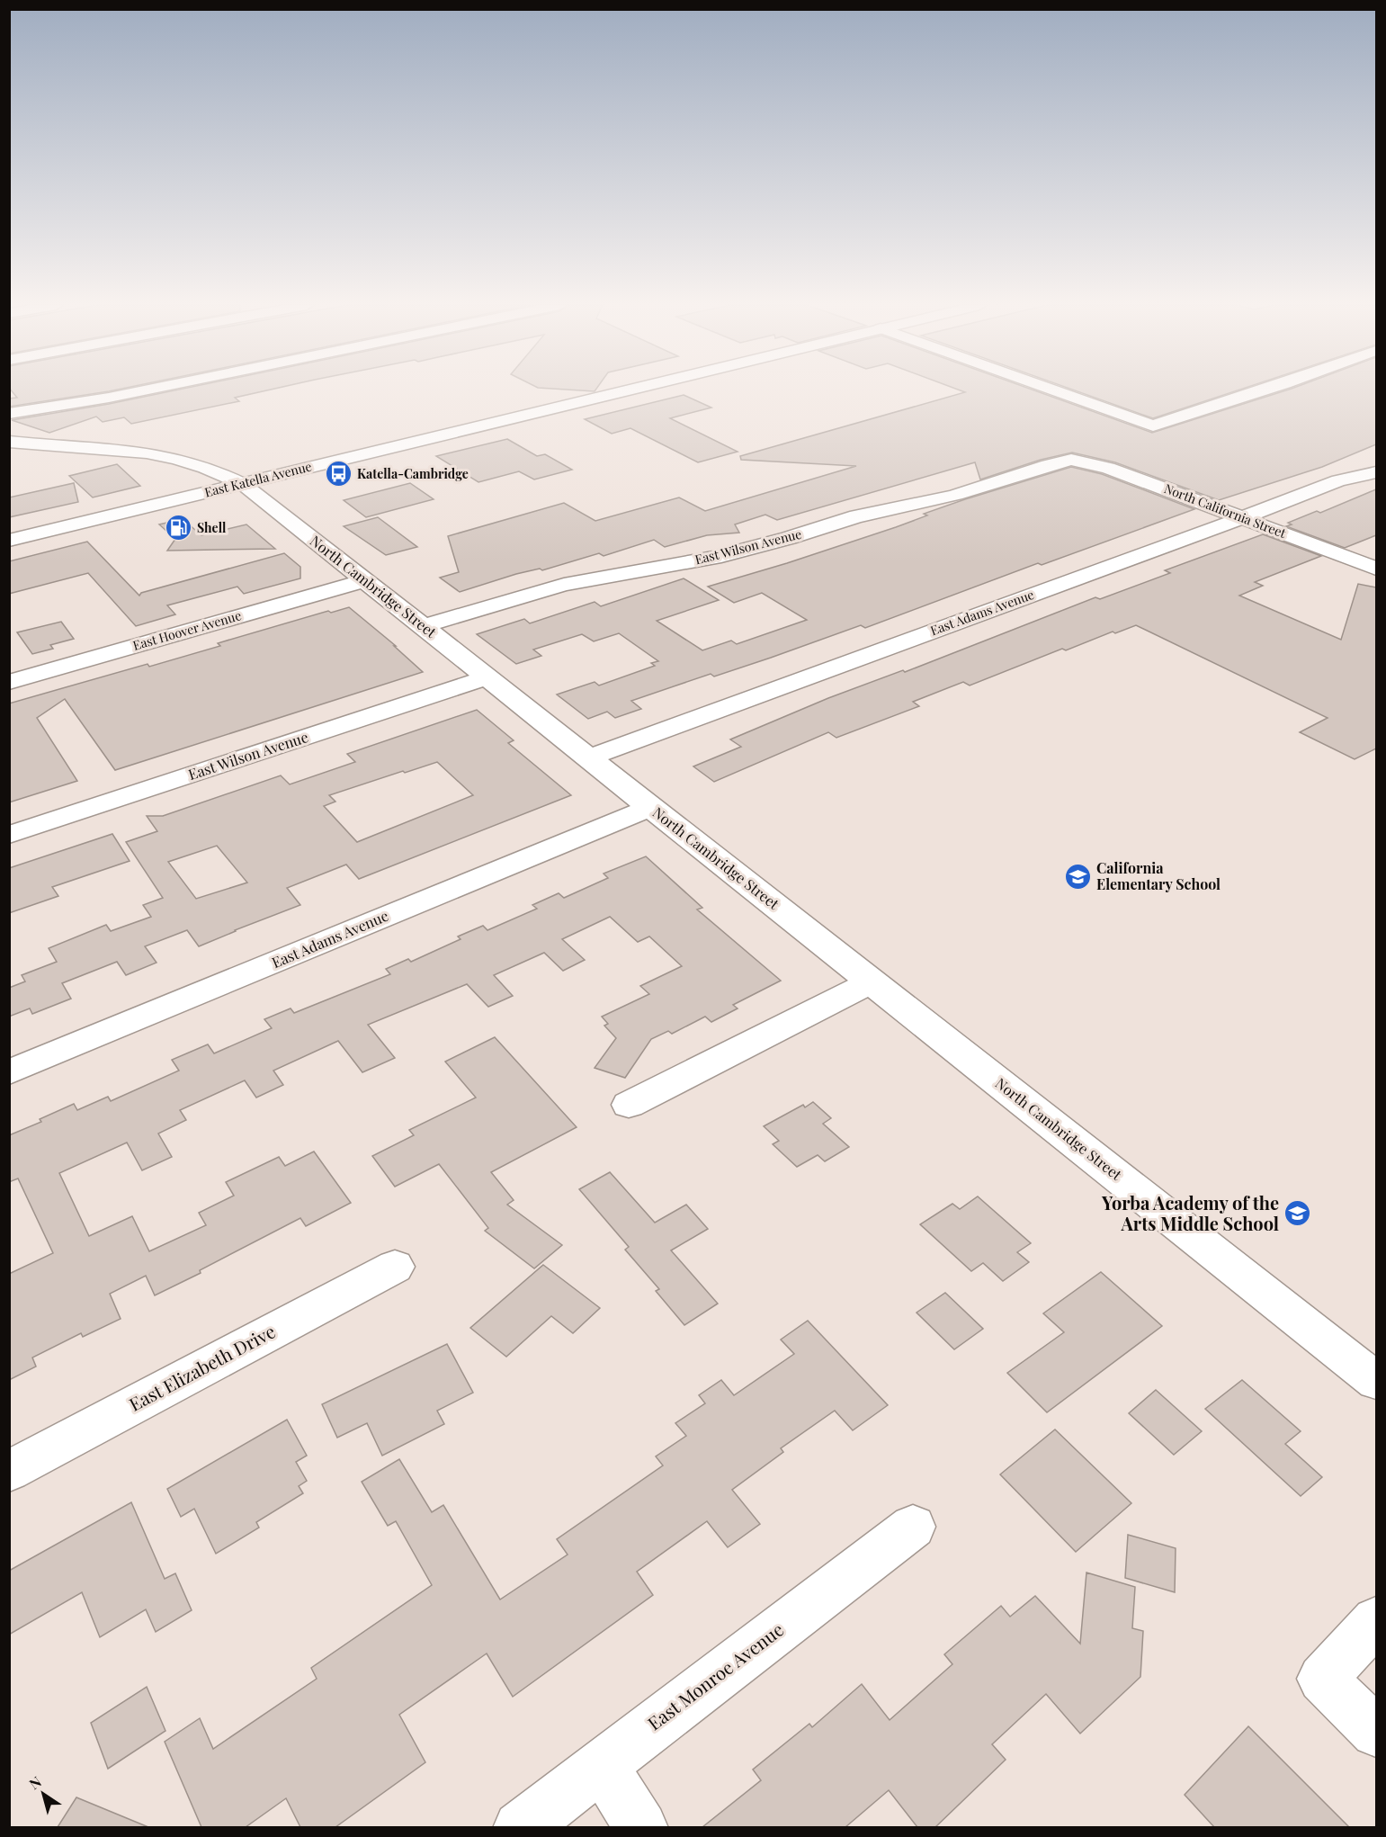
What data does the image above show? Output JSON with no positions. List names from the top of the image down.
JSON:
{
  "streets": {
    "street": [
      "East Katella Avenue",
      "North California Street",
      "East Wilson Avenue",
      "North Cambridge Street",
      "East Adams Avenue",
      "East Hoover Avenue",
      "East Elizabeth Drive",
      "East Monroe Avenue"
    ]
  },
  "crossings": [
    ["East Katella Avenue", "North Cambridge Street"],
    ["North California Street", "East Wilson Avenue"],
    ["North California Street", "East Adams Avenue"],
    ["East Wilson Avenue", "North Cambridge Street"],
    ["North Cambridge Street", "East Adams Avenue"],
    ["North Cambridge Street", "East Hoover Avenue"]
  ],
  "places": {
    "bus stop": ["Katella-Cambridge"],
    "fuel station": ["Shell"],
    "school or university": ["California Elementary School", "Yorba Academy of the Arts Middle School"]
  },
  "north": "top left"
}
